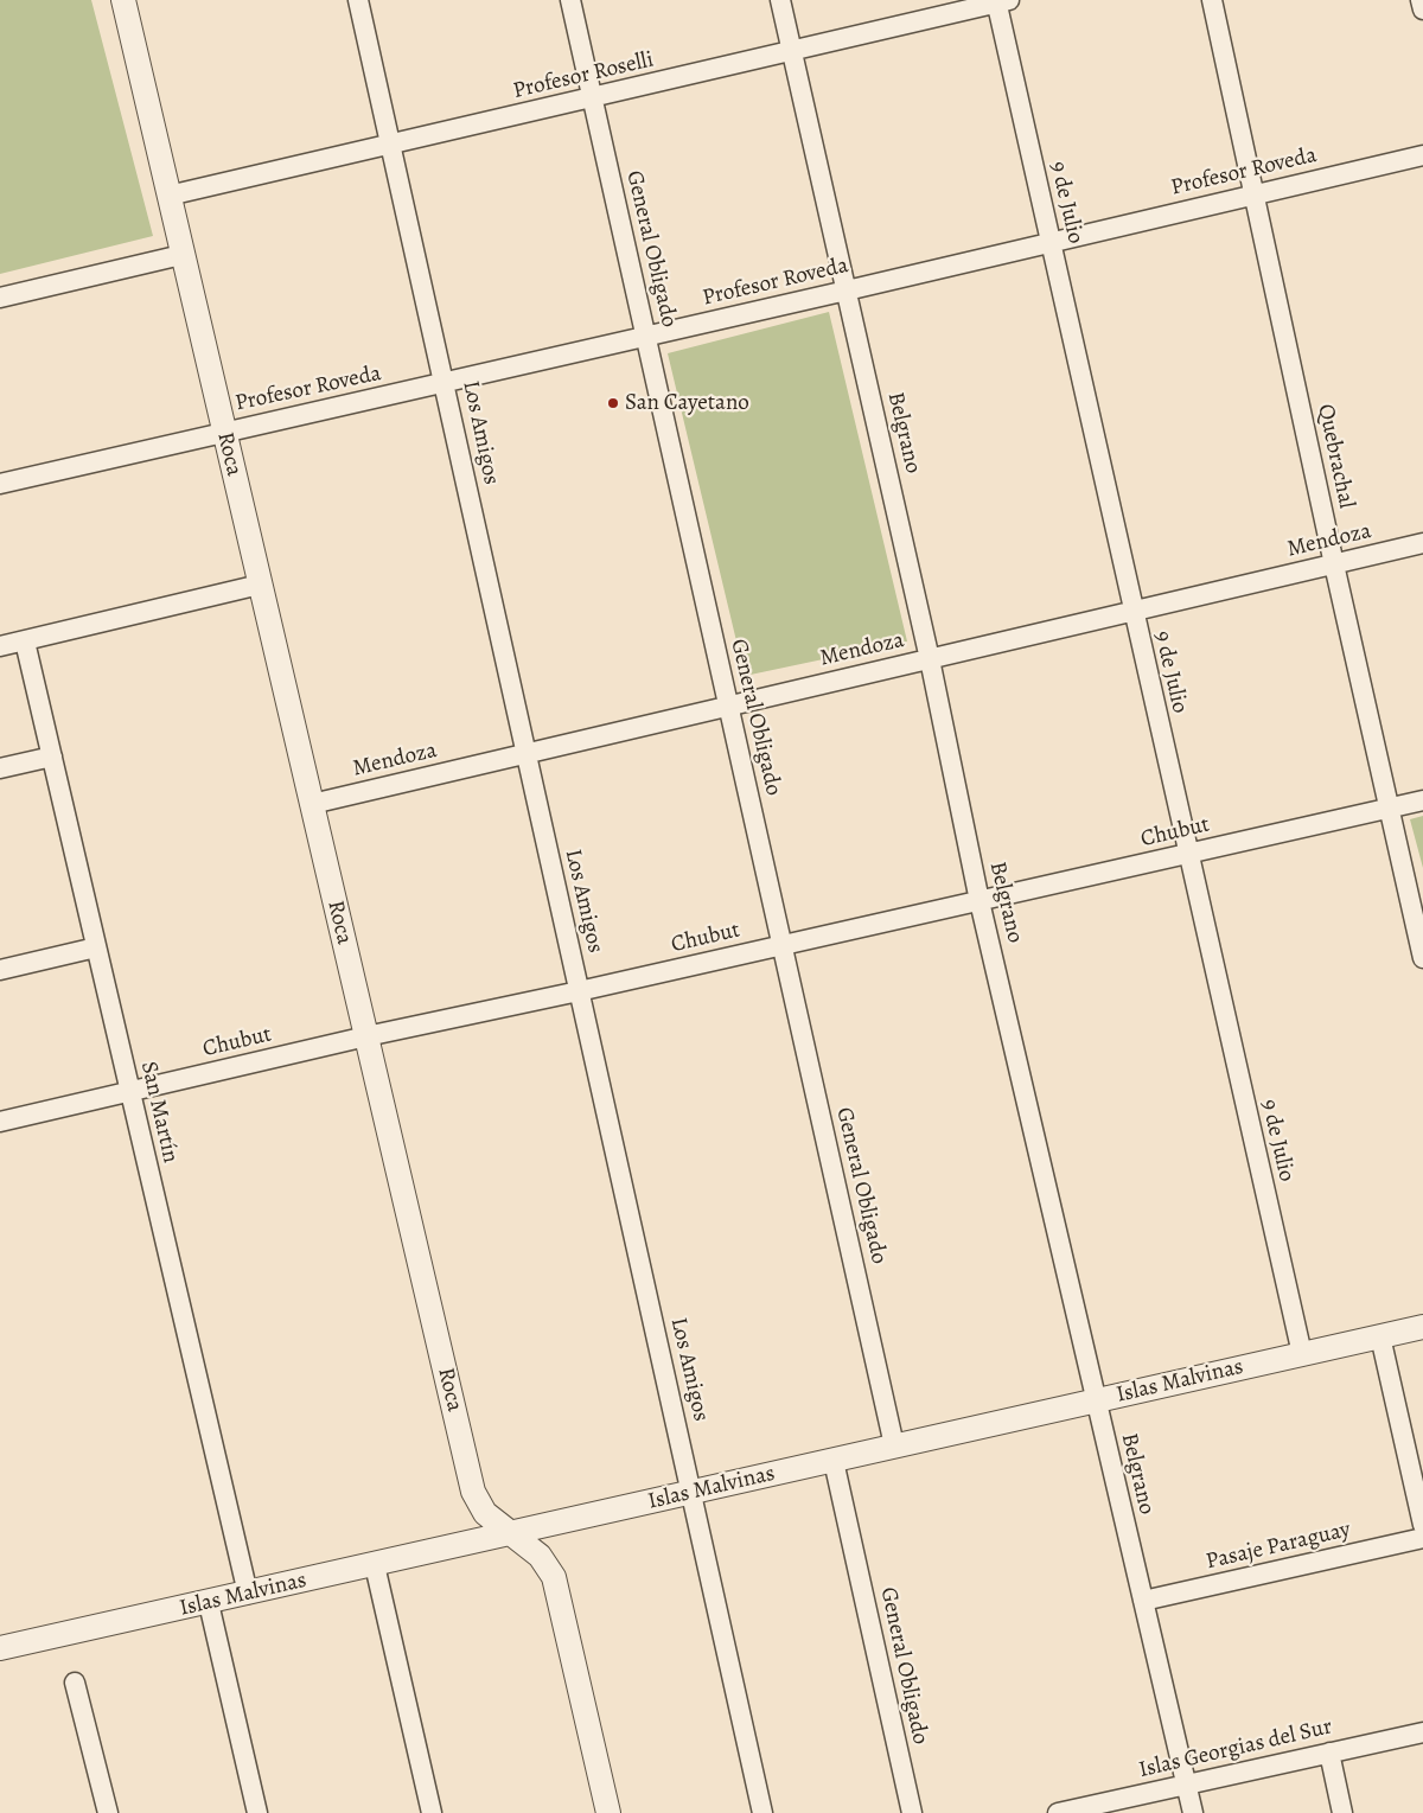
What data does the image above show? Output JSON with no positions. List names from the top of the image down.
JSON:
{
  "streets": {
    "street": [
      "Profesor Roselli",
      "Profesor Roveda",
      "9 de Julio",
      "General Obligado",
      "Los Amigos",
      "Belgrano",
      "Roca",
      "Quebrachal",
      "Mendoza",
      "Chubut",
      "San Martín",
      "Islas Malvinas",
      "Pasaje Paraguay",
      "Islas Georgias del Sur"
    ]
  },
  "crossings": [
    ["Profesor Roselli", "9 de Julio"],
    ["Profesor Roselli", "General Obligado"],
    ["Profesor Roselli", "Los Amigos"],
    ["Profesor Roselli", "Belgrano"],
    ["Profesor Roselli", "Roca"],
    ["Profesor Roveda", "9 de Julio"],
    ["Profesor Roveda", "General Obligado"],
    ["Profesor Roveda", "Los Amigos"],
    ["Profesor Roveda", "Belgrano"],
    ["Profesor Roveda", "Roca"],
    ["Profesor Roveda", "Quebrachal"],
    ["9 de Julio", "Mendoza"],
    ["9 de Julio", "Chubut"],
    ["9 de Julio", "Islas Malvinas"],
    ["General Obligado", "Mendoza"],
    ["General Obligado", "Chubut"],
    ["General Obligado", "Islas Malvinas"],
    ["Los Amigos", "Mendoza"],
    ["Los Amigos", "Chubut"],
    ["Los Amigos", "Islas Malvinas"],
    ["Belgrano", "Mendoza"],
    ["Belgrano", "Chubut"],
    ["Belgrano", "Islas Malvinas"],
    ["Belgrano", "Pasaje Paraguay"],
    ["Belgrano", "Islas Georgias del Sur"],
    ["Roca", "Mendoza"],
    ["Roca", "Chubut"],
    ["Roca", "Islas Malvinas"],
    ["Quebrachal", "Mendoza"],
    ["Quebrachal", "Chubut"],
    ["Chubut", "San Martín"],
    ["San Martín", "Islas Malvinas"]
  ],
  "places": ["San Cayetano"]
}
